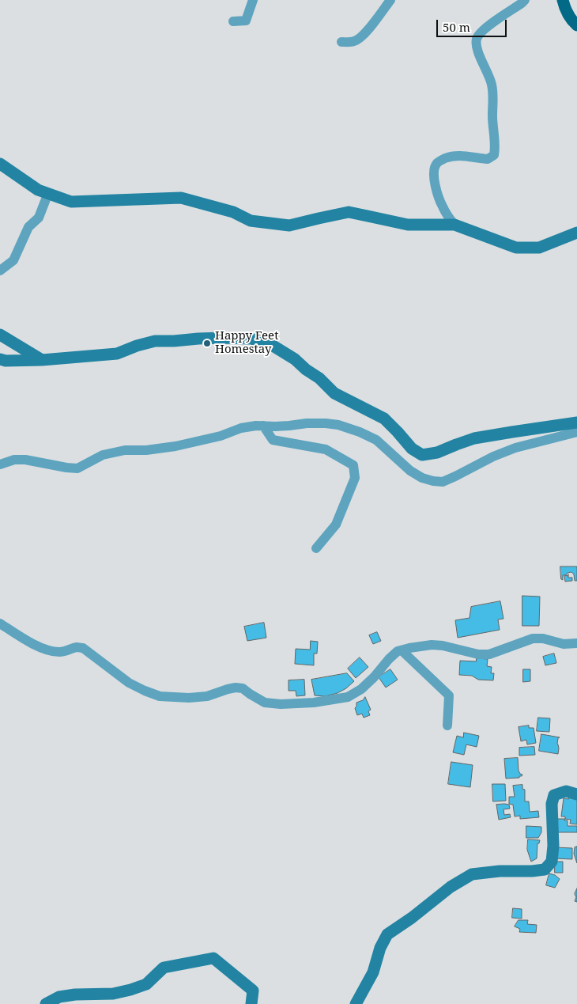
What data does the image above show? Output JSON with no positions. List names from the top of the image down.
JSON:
{
  "places": ["Happy Feet Homestay"],
  "scale_bar": "50 m"
}
